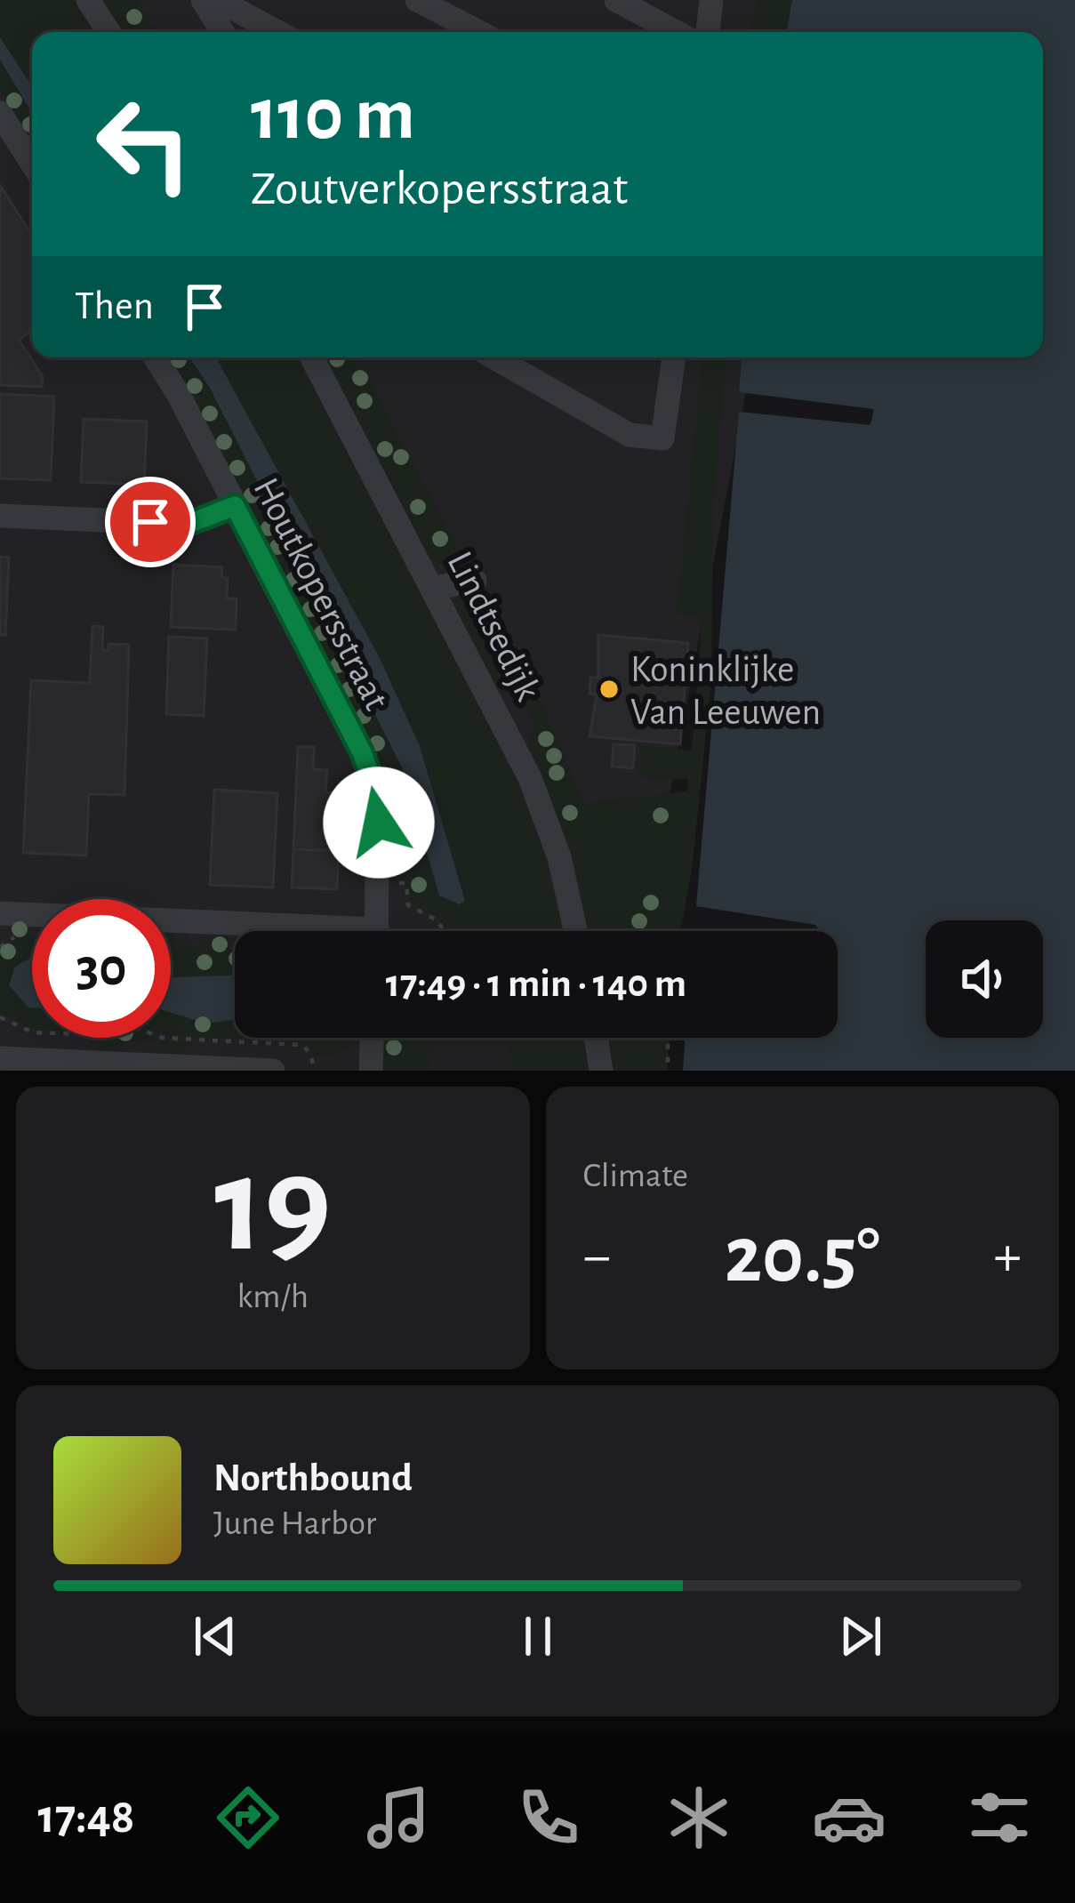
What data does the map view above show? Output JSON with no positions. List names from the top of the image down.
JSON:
{
  "streets": {
    "street": ["Houtkopersstraat", "Lindtsedijk"]
  },
  "places": ["Koninklijke Van Leeuwen"],
  "page": {
    "turn": ["110 m", "Zoutverkopersstraat"],
    "then": "Then",
    "limit": "30",
    "trip": "17:49 · 1 min · 140 m",
    "tile": [
      ["19", "km/h"],
      "Climate"
    ],
    "heat": ["−", "20.5°", "+"],
    "song": ["Northbound", "June Harbor"],
    "tabs": "17:48"
  }
}
